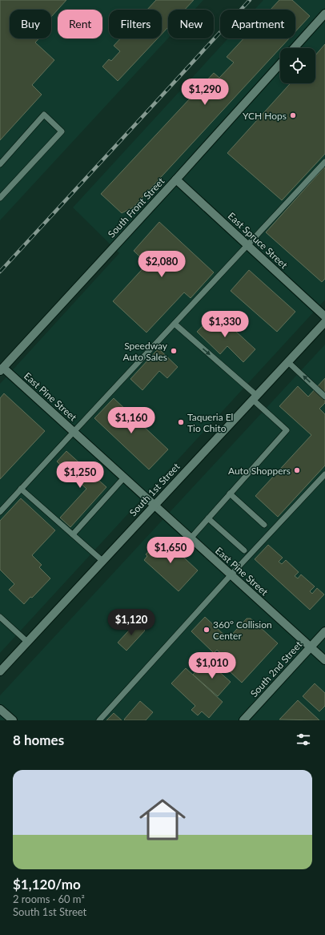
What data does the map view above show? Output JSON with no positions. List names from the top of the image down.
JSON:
{
  "streets": {
    "street": [
      "South Front Street",
      "East Spruce Street",
      "East Pine Street",
      "South 1st Street",
      "South 2nd Street"
    ]
  },
  "crossings": [
    ["South Front Street", "East Spruce Street"],
    ["South Front Street", "East Pine Street"],
    ["East Pine Street", "South 1st Street"],
    ["East Pine Street", "South 2nd Street"]
  ],
  "places": [
    "YCH Hops",
    "Speedway Auto Sales",
    "Taqueria El Tio Chito",
    "Auto Shoppers",
    "360° Collision Center"
  ],
  "page": {
    "chip": [
      "Buy",
      "Rent",
      "Filters",
      "New",
      "Apartment"
    ],
    "price": [
      "$1,290",
      "$2,080",
      "$1,330",
      "$1,160",
      "$1,250",
      "$1,650",
      "$1,120",
      "$1,010"
    ],
    "heading": "8 homes",
    "list": [
      {
        "name": "$1,120/mo",
        "note": "2 rooms · 60 m² · South 1st Street"
      }
    ]
  }
}
